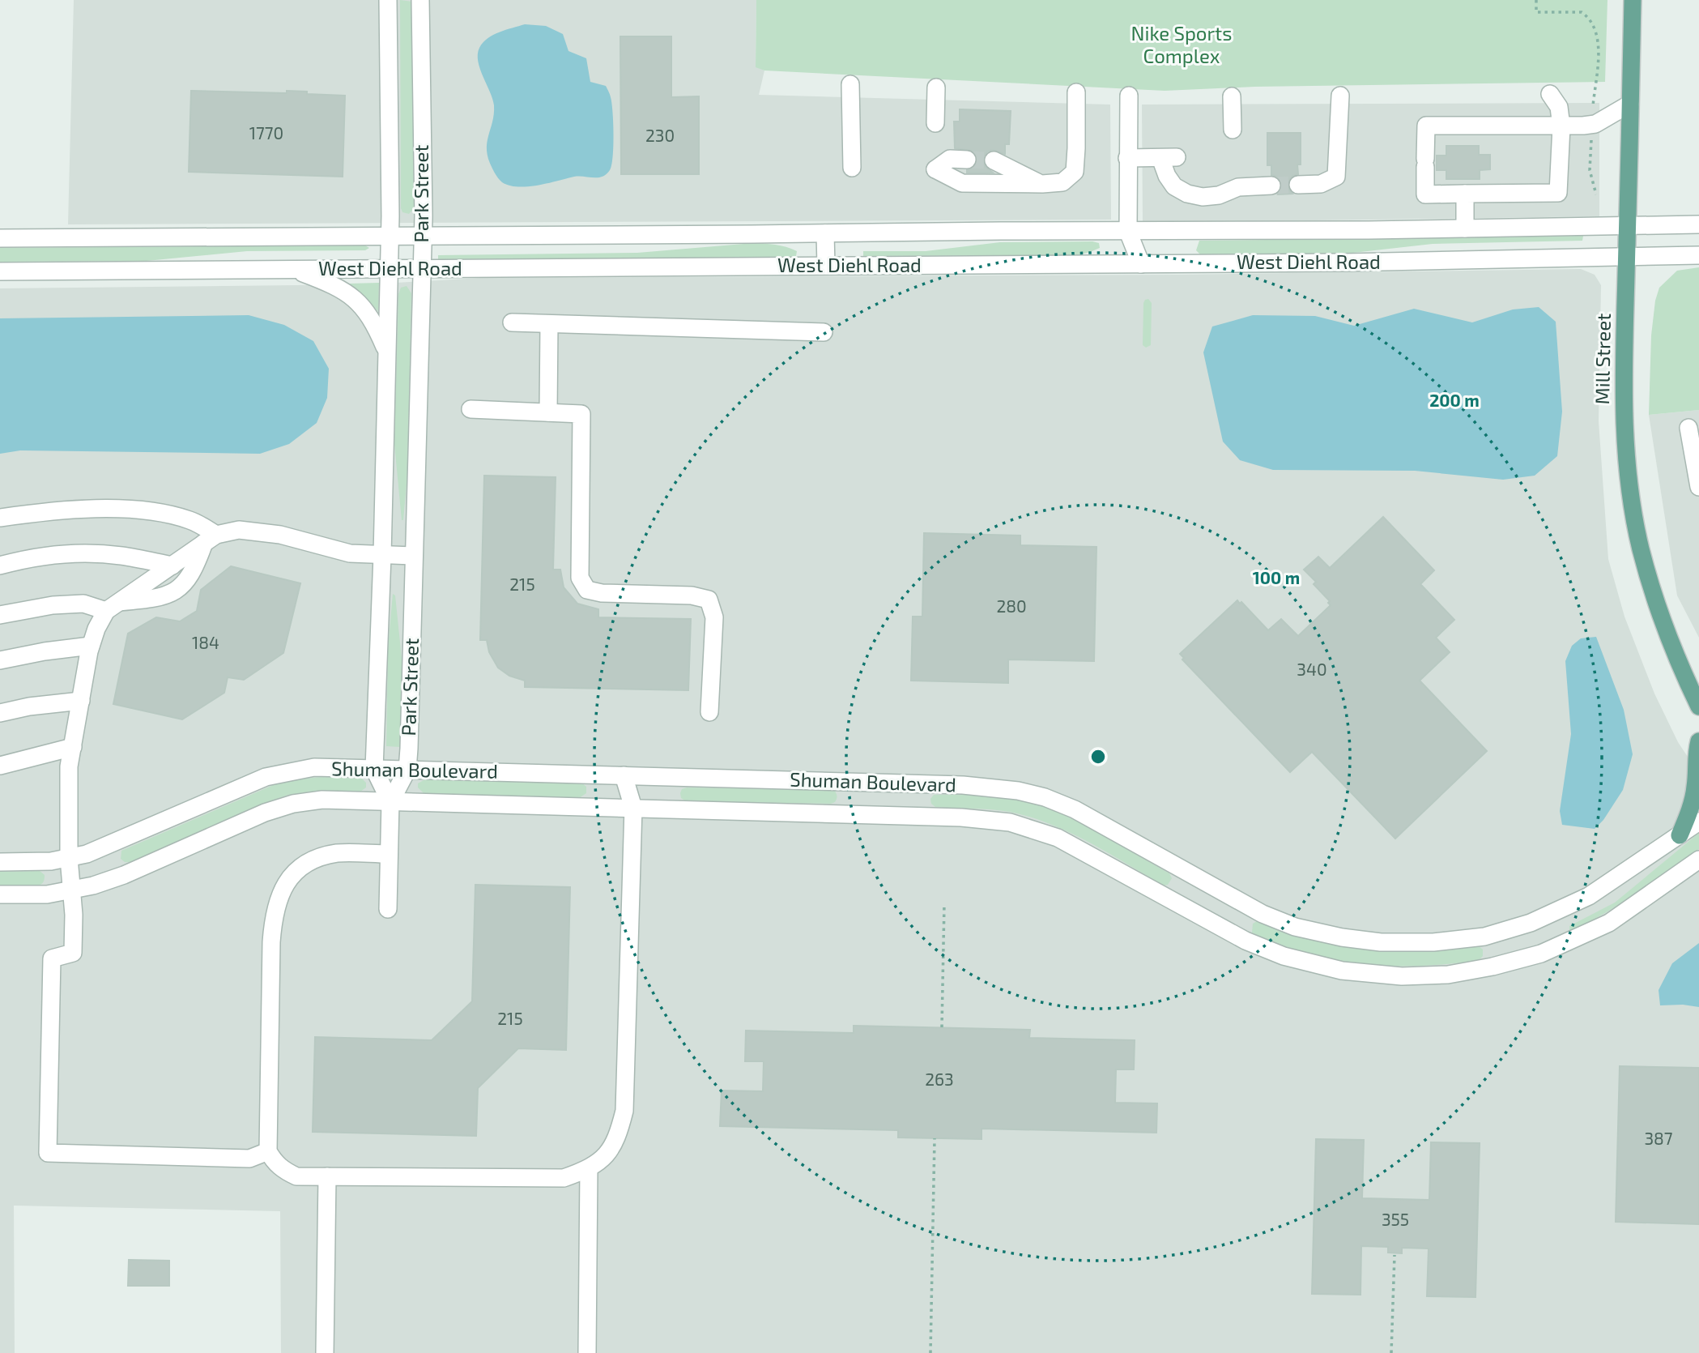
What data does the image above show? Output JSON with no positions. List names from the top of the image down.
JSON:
{
  "streets": {
    "main road": ["Mill Street"],
    "street": ["Park Street", "West Diehl Road", "Shuman Boulevard"]
  },
  "crossings": [
    ["Park Street", "West Diehl Road"],
    ["Park Street", "Shuman Boulevard"],
    ["West Diehl Road", "Mill Street"]
  ],
  "parks": ["Nike Sports Complex"],
  "house_numbers": [
    "1770",
    "230",
    "215",
    "280",
    "184",
    "340",
    "215",
    "263",
    "387",
    "355"
  ],
  "rings": ["200 m", "100 m"]
}
